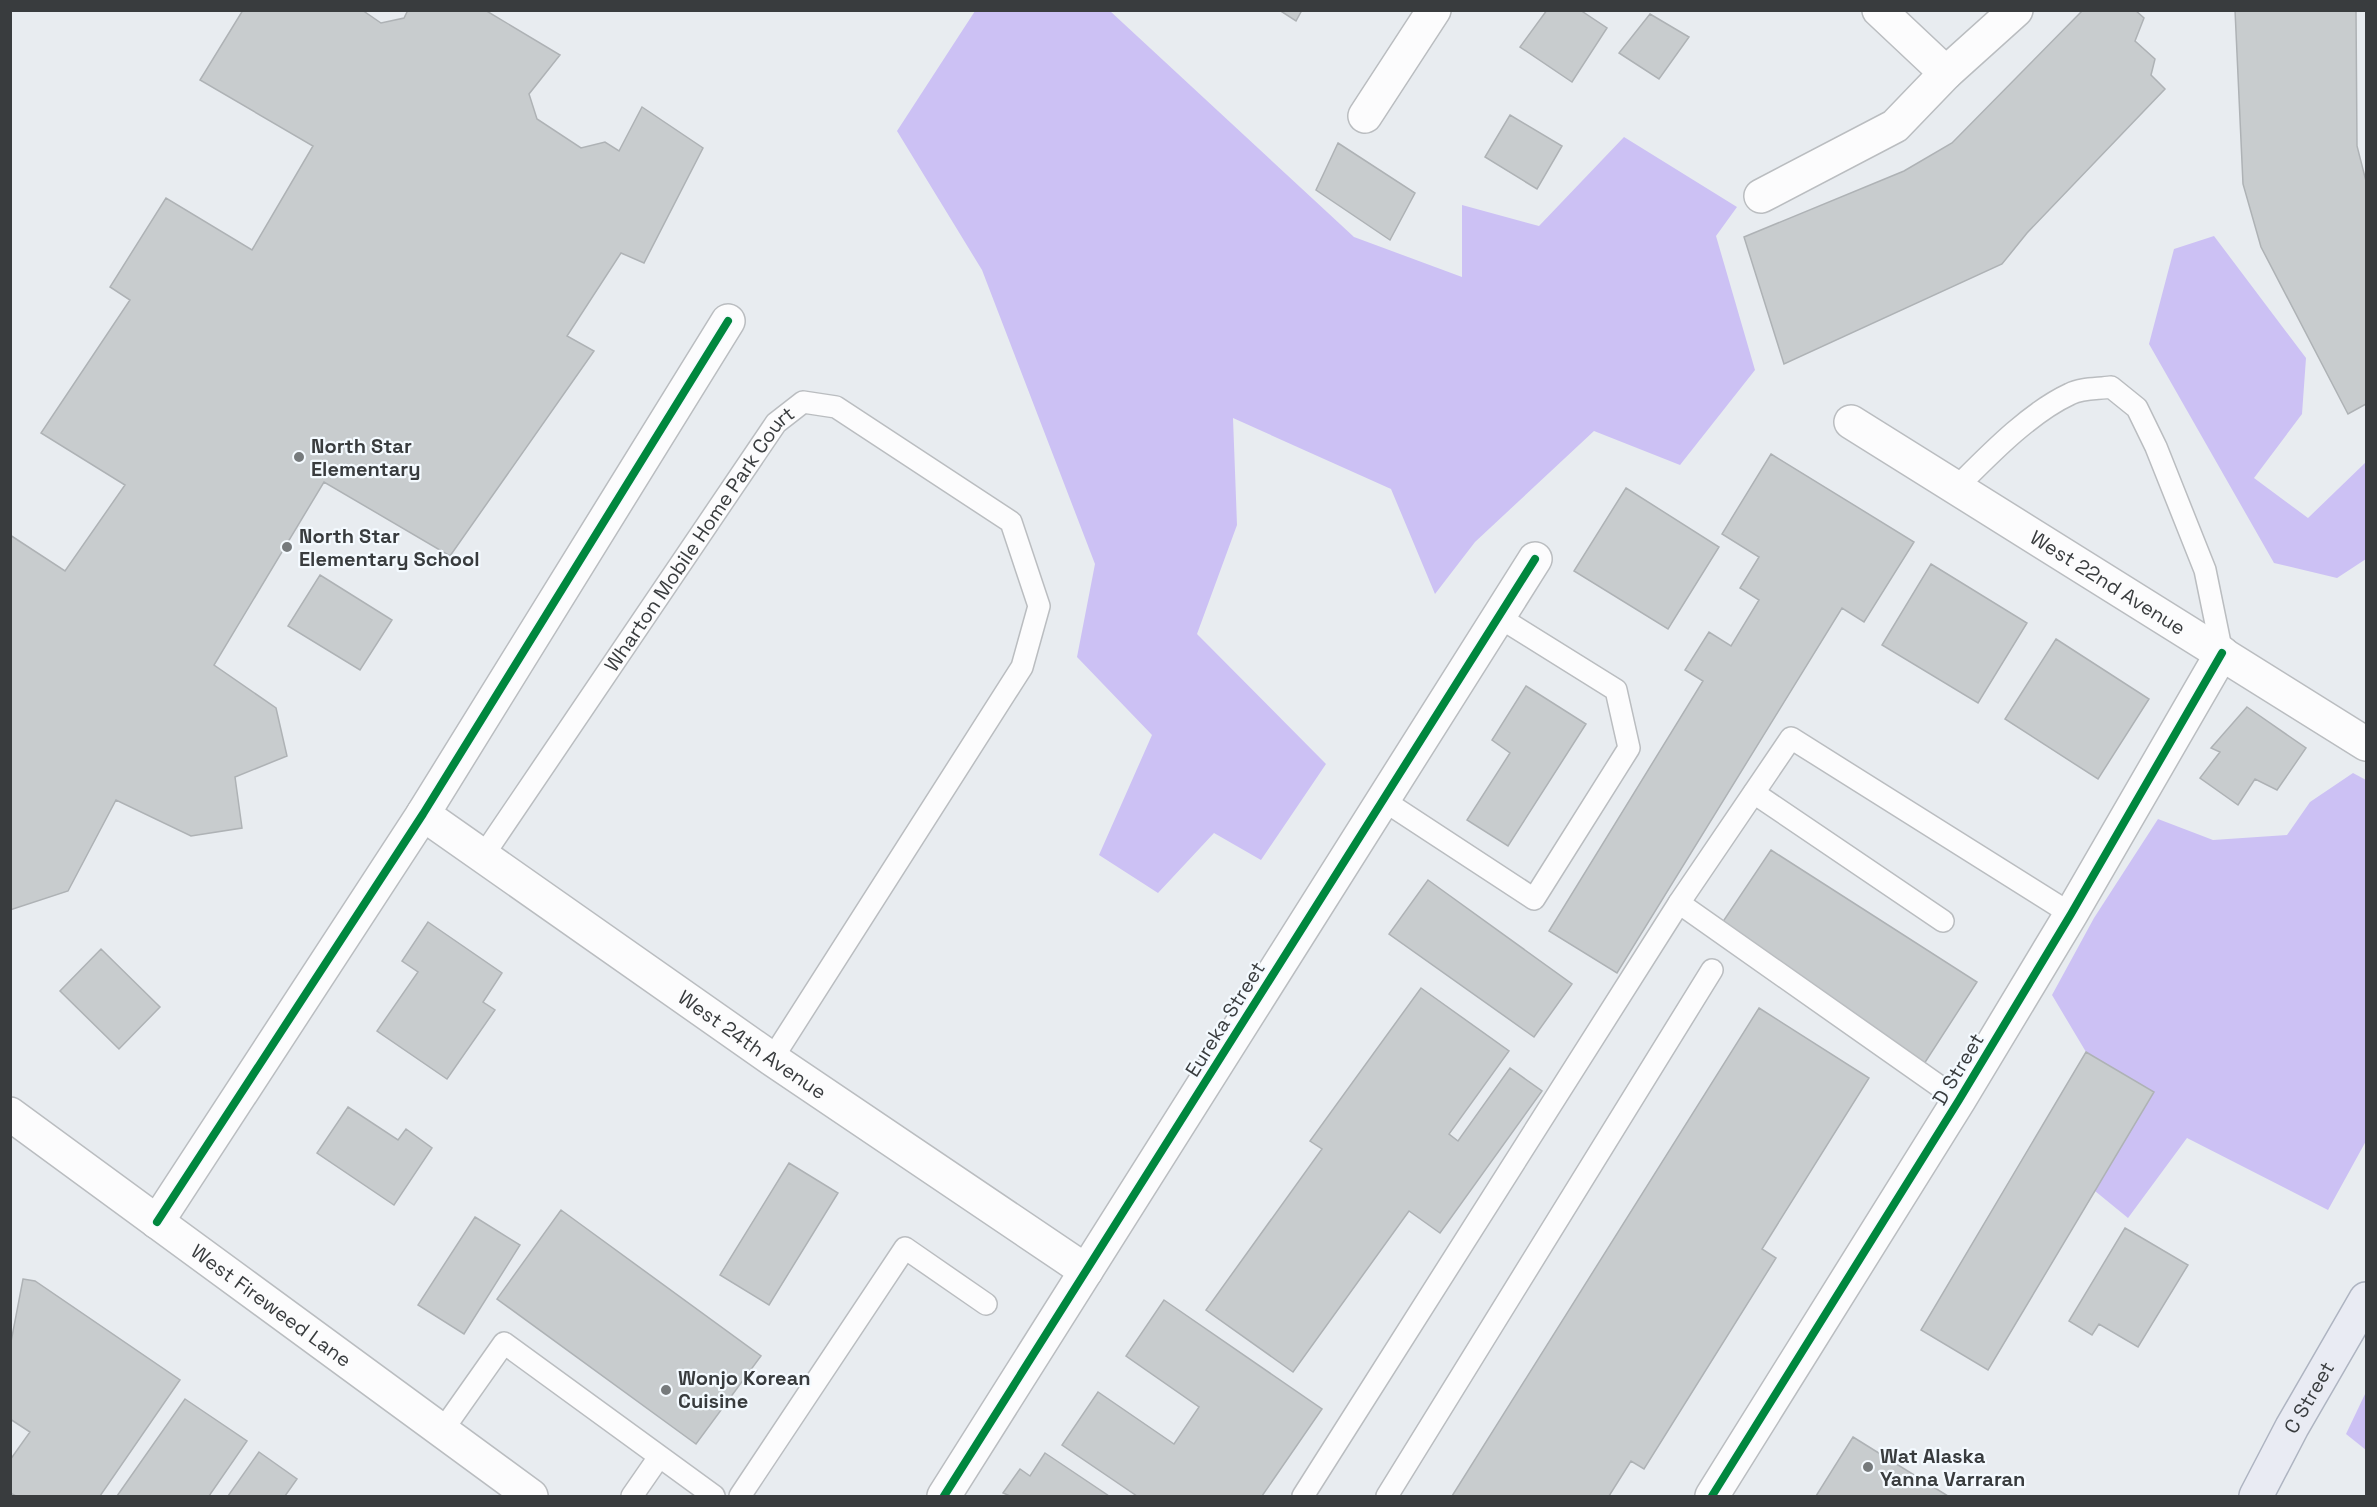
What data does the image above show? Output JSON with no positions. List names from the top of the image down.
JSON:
{
  "streets": {
    "main road": ["C Street"],
    "street": [
      "West 22nd Avenue",
      "Eureka Street",
      "West 24th Avenue",
      "D Street",
      "West Fireweed Lane"
    ],
    "lane": ["Wharton Mobile Home Park Court"]
  },
  "crossings": [
    ["Wharton Mobile Home Park Court", "West 24th Avenue"],
    ["West 22nd Avenue", "D Street"],
    ["Eureka Street", "West 24th Avenue"]
  ],
  "places": [
    "North Star Elementary",
    "North Star Elementary School",
    "Wonjo Korean Cuisine",
    "Wat Alaska Yanna Varraran"
  ]
}
